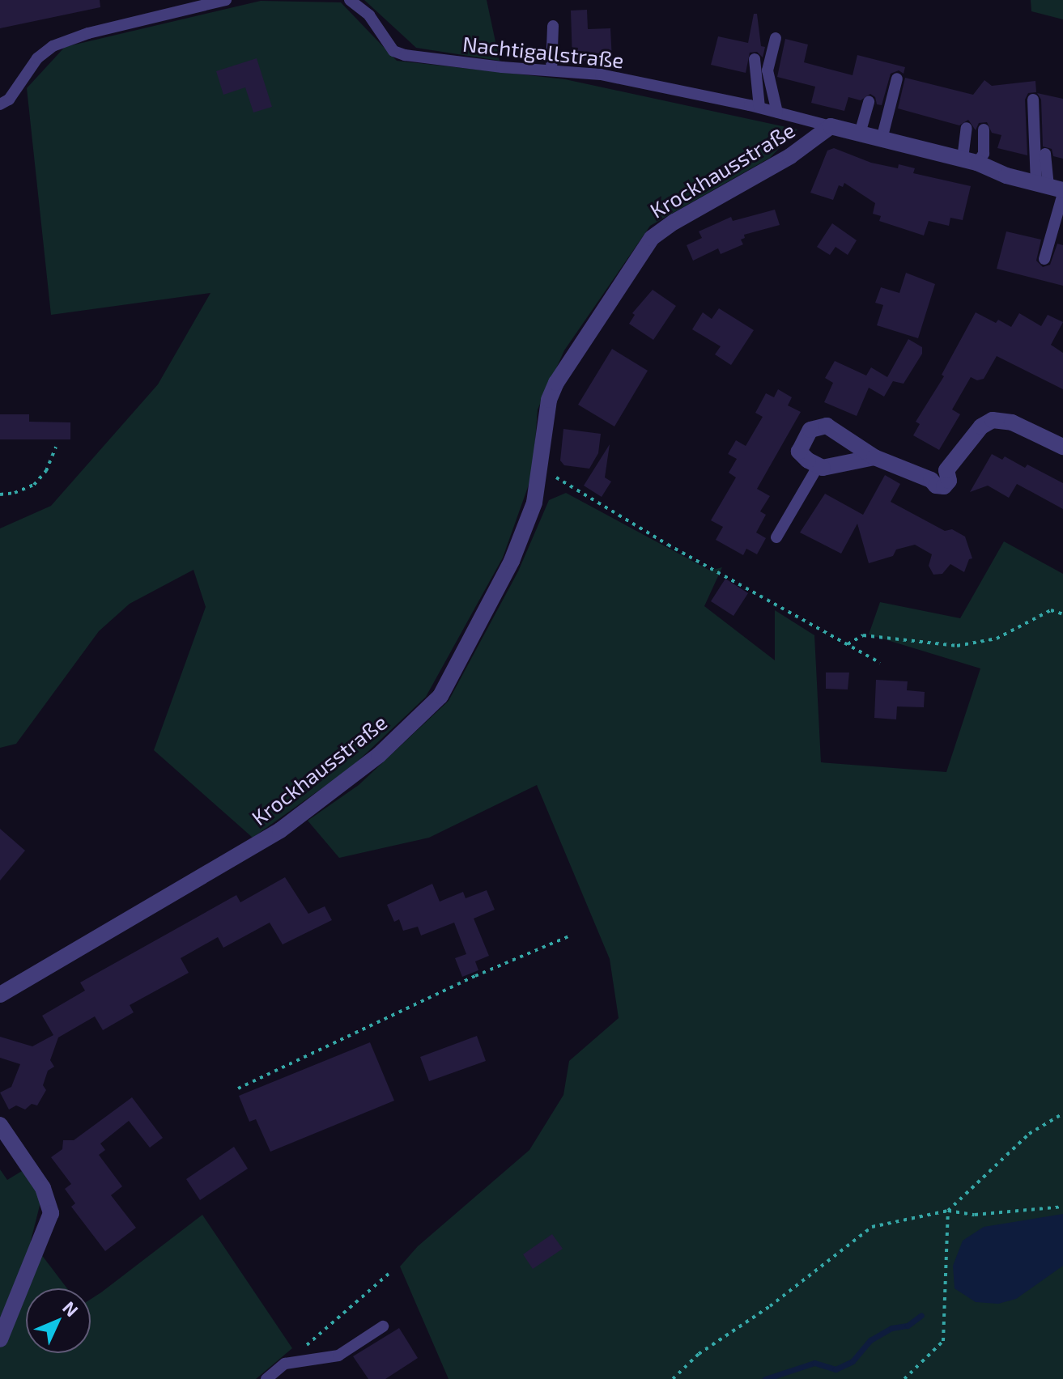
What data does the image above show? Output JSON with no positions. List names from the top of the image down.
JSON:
{
  "streets": {
    "street": ["Krockhausstraße"],
    "lane": ["Nachtigallstraße"]
  },
  "crossings": [
    ["Nachtigallstraße", "Krockhausstraße"]
  ],
  "north": "top right"
}
